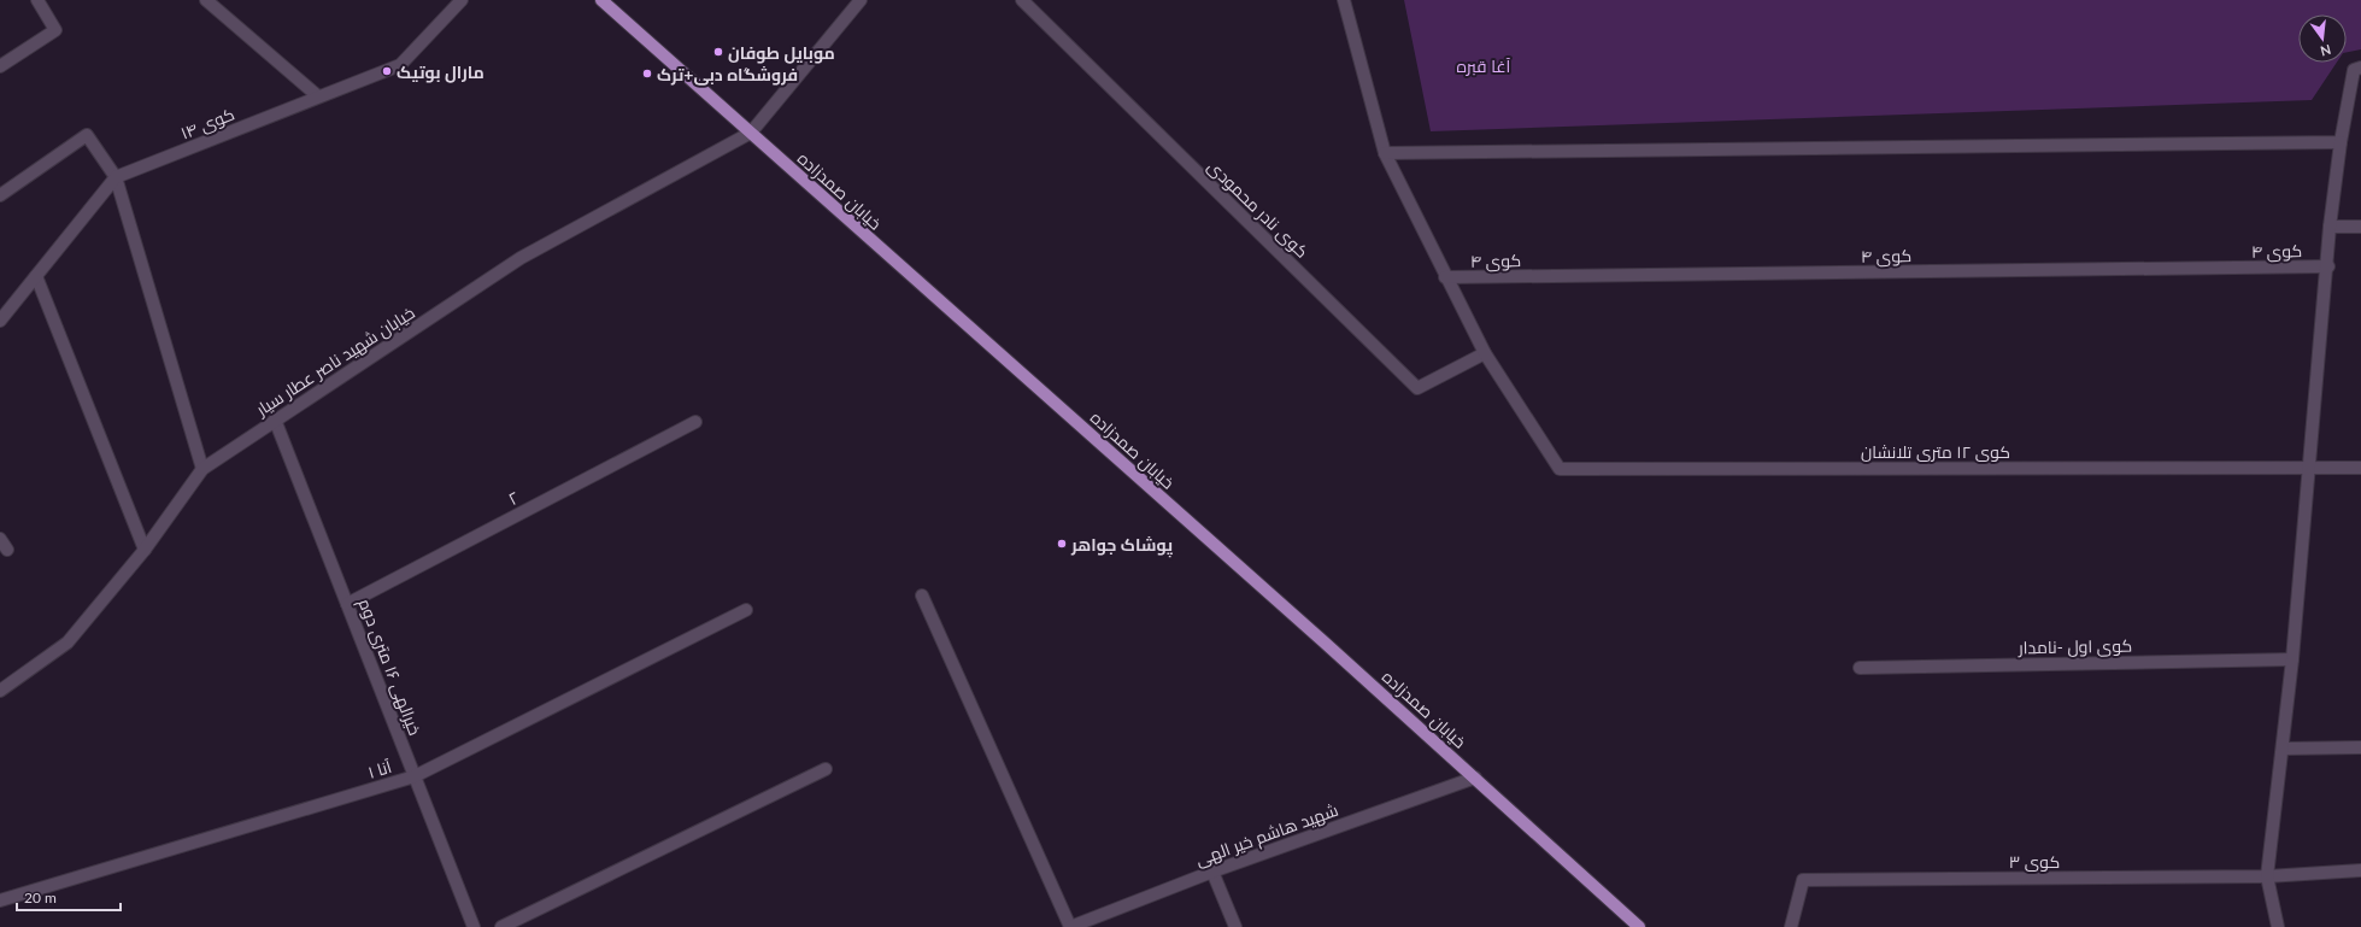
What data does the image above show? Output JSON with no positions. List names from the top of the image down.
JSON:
{
  "streets": {
    "main road": ["خیابان صمدزاده"],
    "street": [
      "کوی ۱۴",
      "کوی نادر محمودی",
      "کوی ۴",
      "خیابان شهید ناصر عطار سیار",
      "کوی ۱۲ متری تلانشان",
      "۲",
      "کوی اول -نامدار",
      "خیرالهی ۱۶ متری دوم",
      "آنا ۱",
      "شهید هاشم خیر الهی",
      "کوی ۳"
    ]
  },
  "crossings": [
    ["خیابان صمدزاده", "خیابان شهید ناصر عطار سیار"],
    ["خیابان صمدزاده", "شهید هاشم خیر الهی"],
    ["کوی نادر محمودی", "کوی ۱۲ متری تلانشان"],
    ["خیابان شهید ناصر عطار سیار", "خیرالهی ۱۶ متری دوم"],
    ["۲", "خیرالهی ۱۶ متری دوم"],
    ["خیرالهی ۱۶ متری دوم", "آنا ۱"]
  ],
  "parks": ["آغا قبره"],
  "places": [
    "موبایل طوفان",
    "مارال بوتیک",
    "فروشگاه دبی+ترک",
    "پوشاک جواهر"
  ],
  "scale_bar": "20 m",
  "north": "bottom"
}
